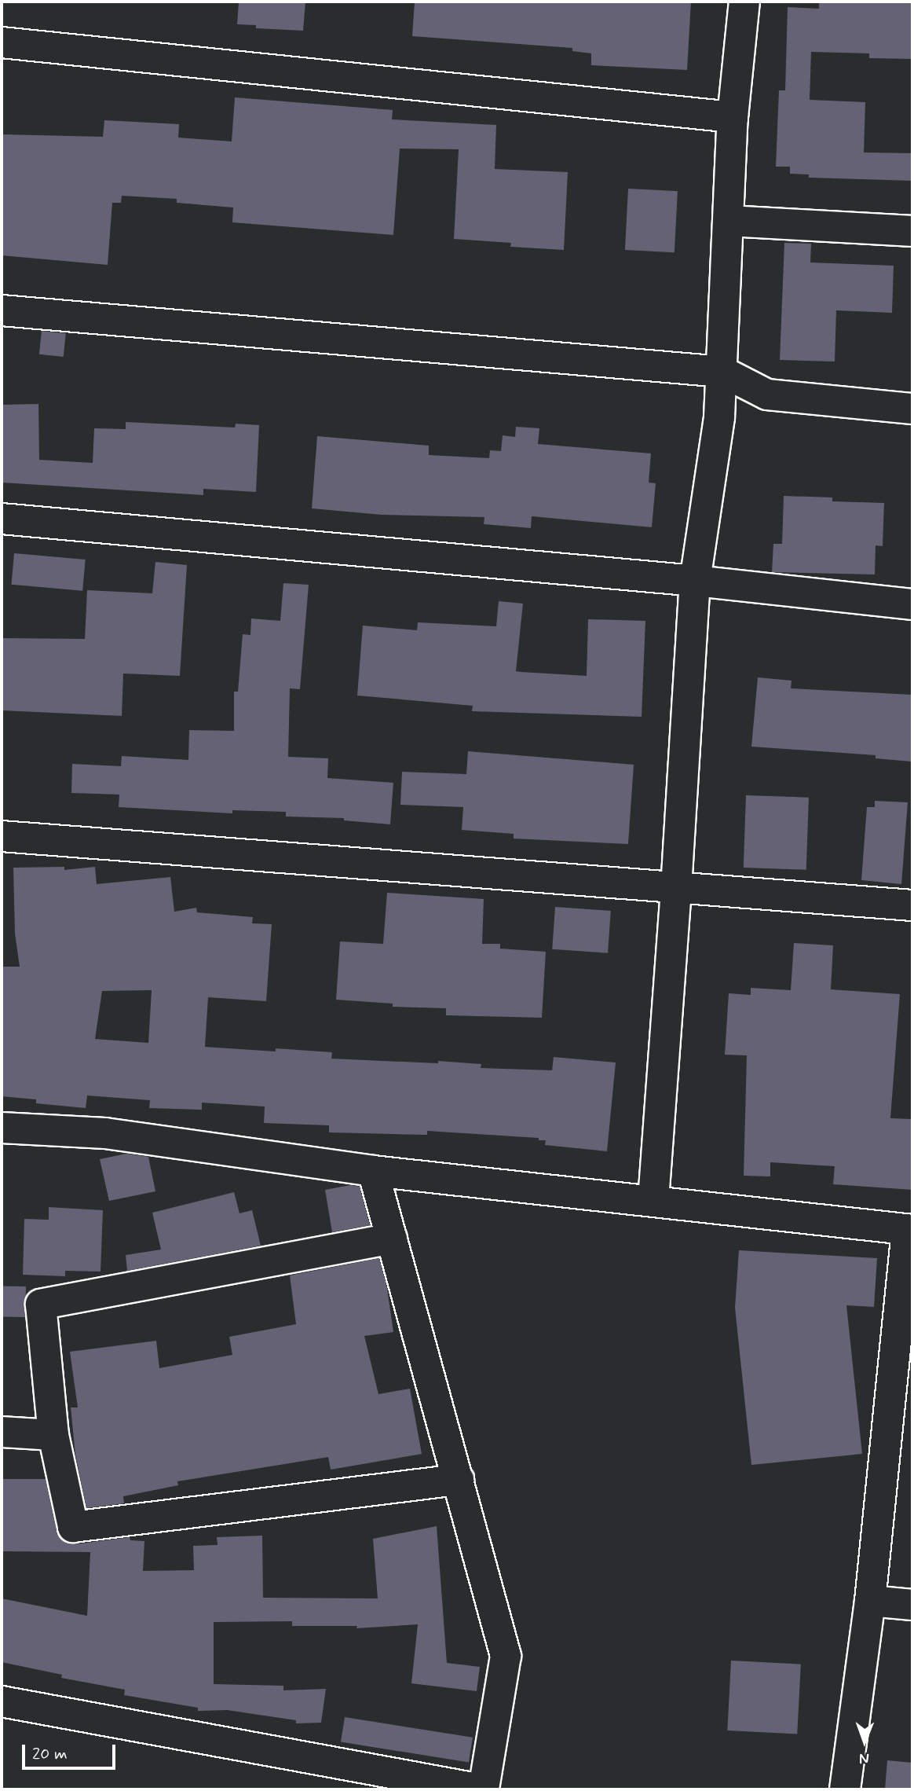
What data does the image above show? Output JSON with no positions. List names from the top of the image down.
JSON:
{
  "scale_bar": "20 m",
  "north": "bottom"
}
